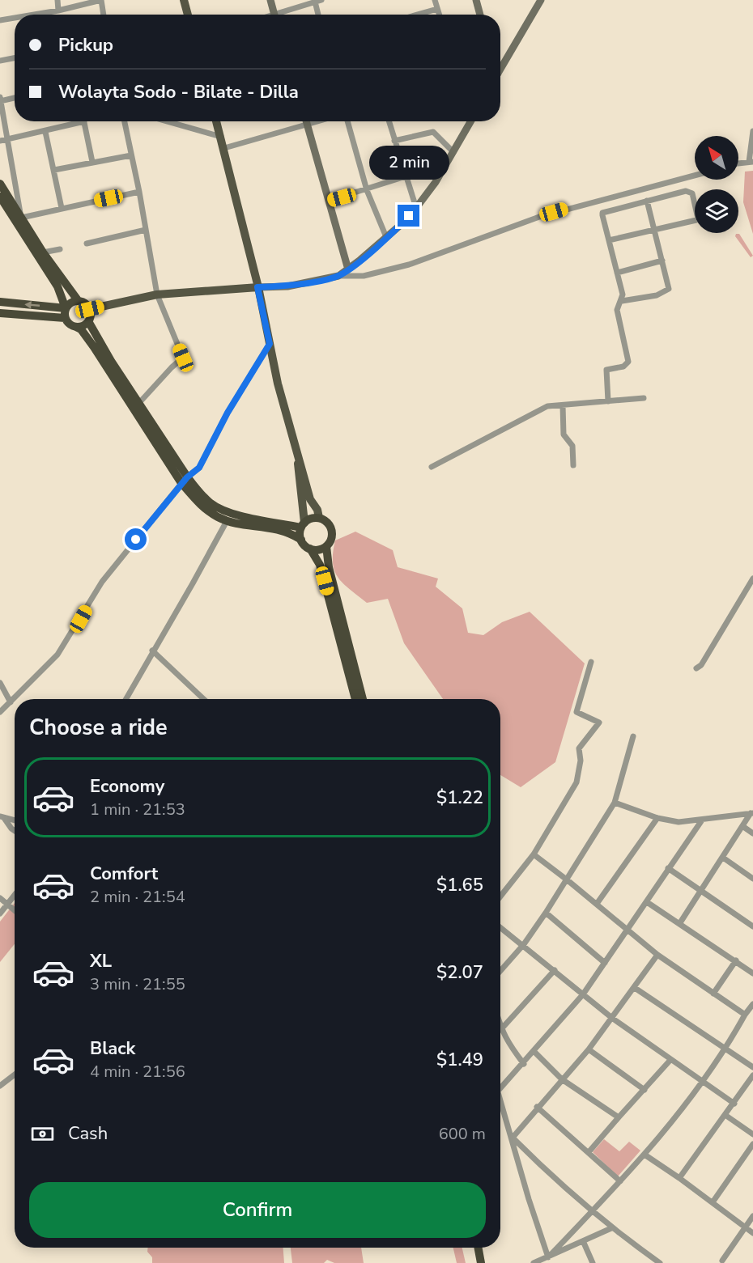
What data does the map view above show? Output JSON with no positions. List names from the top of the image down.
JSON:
{
  "north": "top left",
  "page": {
    "banner": ["Pickup", "Wolayta Sodo - Bilate - Dilla"],
    "bubble": "2 min",
    "heading": "Choose a ride",
    "list": [
      {
        "name": "Economy",
        "note": "1 min · 21:53",
        "value": "$1.22"
      },
      {
        "name": "Comfort",
        "note": "2 min · 21:54",
        "value": "$1.65"
      },
      {
        "name": "XL",
        "note": "3 min · 21:55",
        "value": "$2.07"
      },
      {
        "name": "Black",
        "note": "4 min · 21:56",
        "value": "$1.49"
      }
    ],
    "pay": ["Cash", "600 m"],
    "buttons": "Confirm"
  }
}
